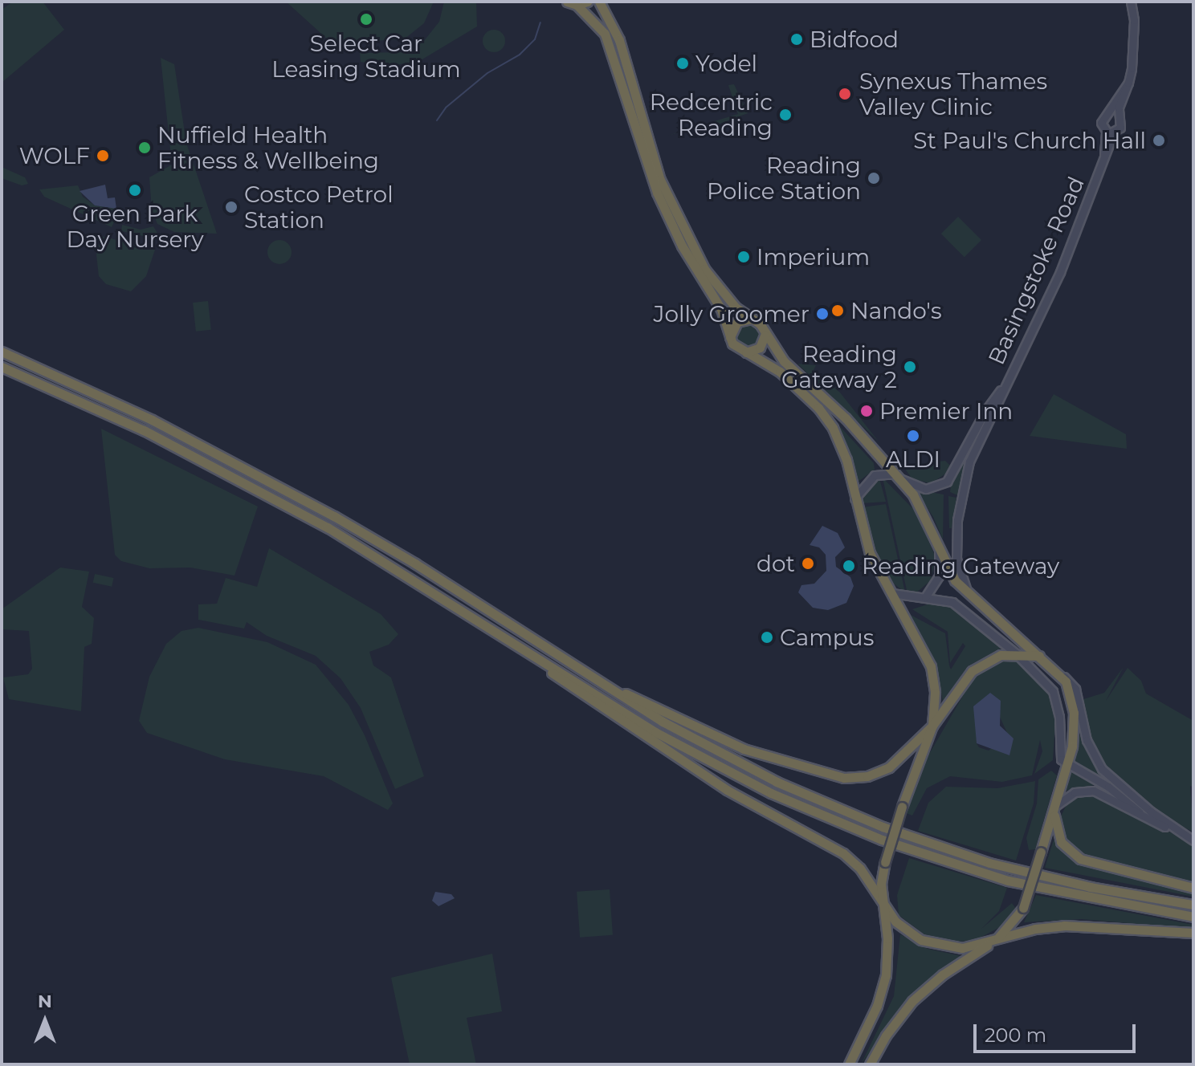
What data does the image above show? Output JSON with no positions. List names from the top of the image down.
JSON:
{
  "streets": {
    "highway": ["Basingstoke Road"]
  },
  "places": [
    "Select Car Leasing Stadium",
    "Bidfood",
    "Yodel",
    "Synexus Thames Valley Clinic",
    "Redcentric Reading",
    "St Paul's Church Hall",
    "Nuffield Health Fitness & Wellbeing",
    "WOLF",
    "Reading Police Station",
    "Green Park Day Nursery",
    "Costco Petrol Station",
    "Imperium",
    "Nando's",
    "Jolly Groomer",
    "Reading Gateway 2",
    "Premier Inn",
    "ALDI",
    "dot",
    "Reading Gateway",
    "Campus"
  ],
  "scale_bar": "200 m",
  "north": "top"
}
